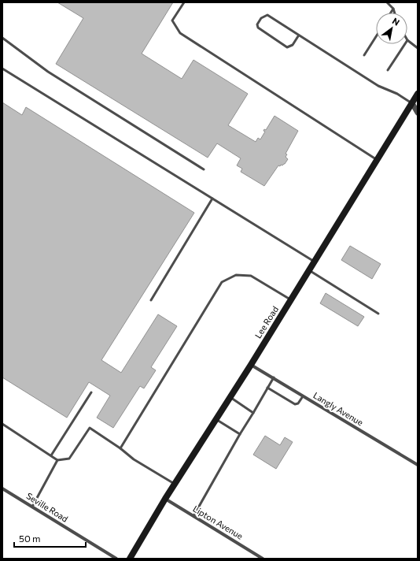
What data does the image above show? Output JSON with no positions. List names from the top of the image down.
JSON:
{
  "streets": {
    "main road": ["Lee Road"],
    "street": ["Langly Avenue", "Seville Road", "Lipton Avenue"]
  },
  "crossings": [
    ["Lee Road", "Langly Avenue"],
    ["Lee Road", "Lipton Avenue"]
  ],
  "scale_bar": "50 m",
  "north": "top right"
}
